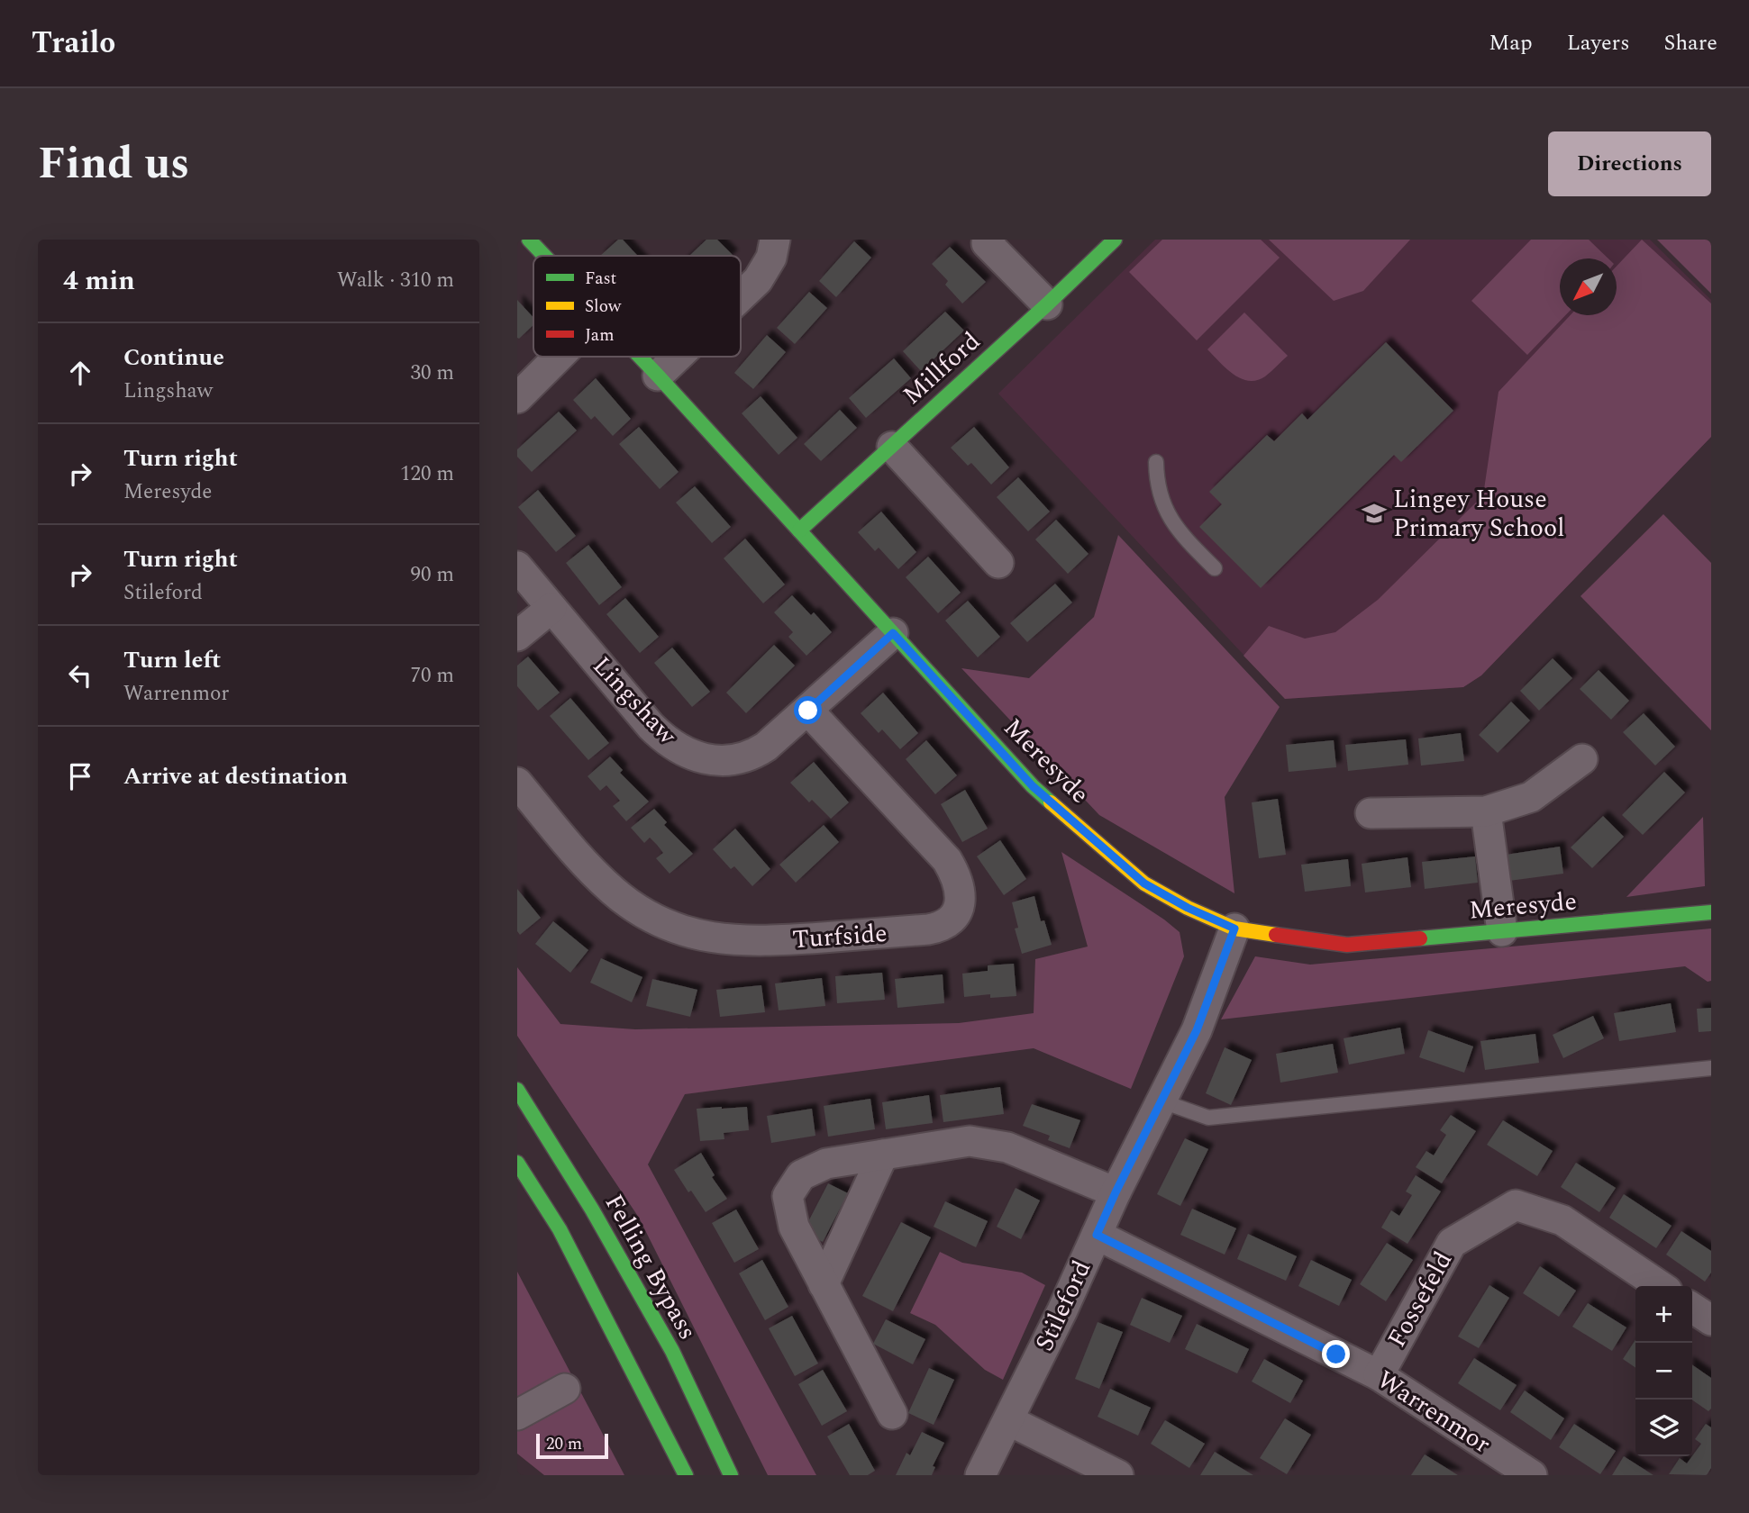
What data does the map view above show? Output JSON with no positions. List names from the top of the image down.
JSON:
{
  "streets": {
    "main road": ["Millford", "Meresyde", "Felling Bypass"],
    "street": [
      "Lingshaw",
      "Turfside",
      "Fossefeld",
      "Stileford",
      "Warrenmor"
    ]
  },
  "crossings": [
    ["Millford", "Meresyde"],
    ["Lingshaw", "Meresyde"],
    ["Lingshaw", "Turfside"],
    ["Meresyde", "Stileford"],
    ["Fossefeld", "Warrenmor"],
    ["Stileford", "Warrenmor"]
  ],
  "places": {
    "school or university": ["Lingey House Primary School"]
  },
  "legend": ["Fast", "Slow", "Jam"],
  "scale_bar": "20 m",
  "north": "bottom left",
  "page": {
    "header": "Trailo",
    "nav": ["Map", "Layers", "Share"],
    "title": "Find us",
    "buttons": "Directions",
    "heading": ["4 min", "Walk · 310 m"],
    "list": [
      ["Continue", "Lingshaw", "30 m"],
      ["Turn right", "Meresyde", "120 m"],
      ["Turn right", "Stileford", "90 m"],
      ["Turn left", "Warrenmor", "70 m"],
      "Arrive at destination"
    ],
    "map_buttons": ["+", "−"],
    "scale": "20 m"
  }
}
